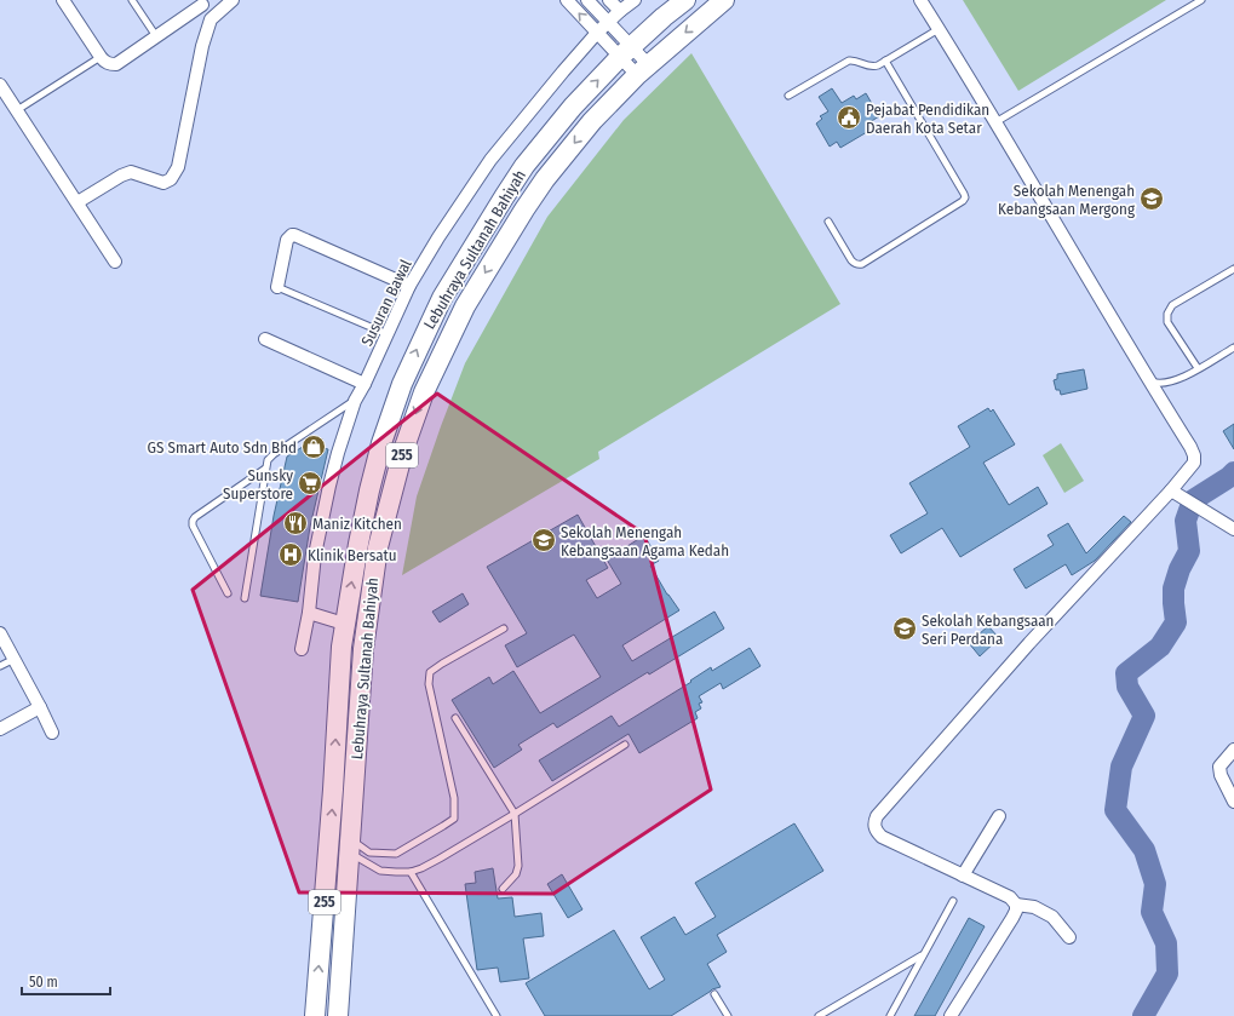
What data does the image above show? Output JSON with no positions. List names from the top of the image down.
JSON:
{
  "streets": {
    "main road": ["Lebuhraya Sultanah Bahiyah", "255"],
    "street": ["Susuran Bawal"]
  },
  "places": {
    "public building": ["Pejabat Pendidikan Daerah Kota Setar"],
    "school or university": ["Sekolah Menengah Kebangsaan Mergong", "Sekolah Menengah Kebangsaan Agama Kedah", "Sekolah Kebangsaan Seri Perdana"],
    "shop": ["GS Smart Auto Sdn Bhd"],
    "supermarket": ["Sunsky Superstore"],
    "restaurant": ["Maniz Kitchen"],
    "hospital": ["Klinik Bersatu"]
  },
  "scale_bar": "50 m"
}
